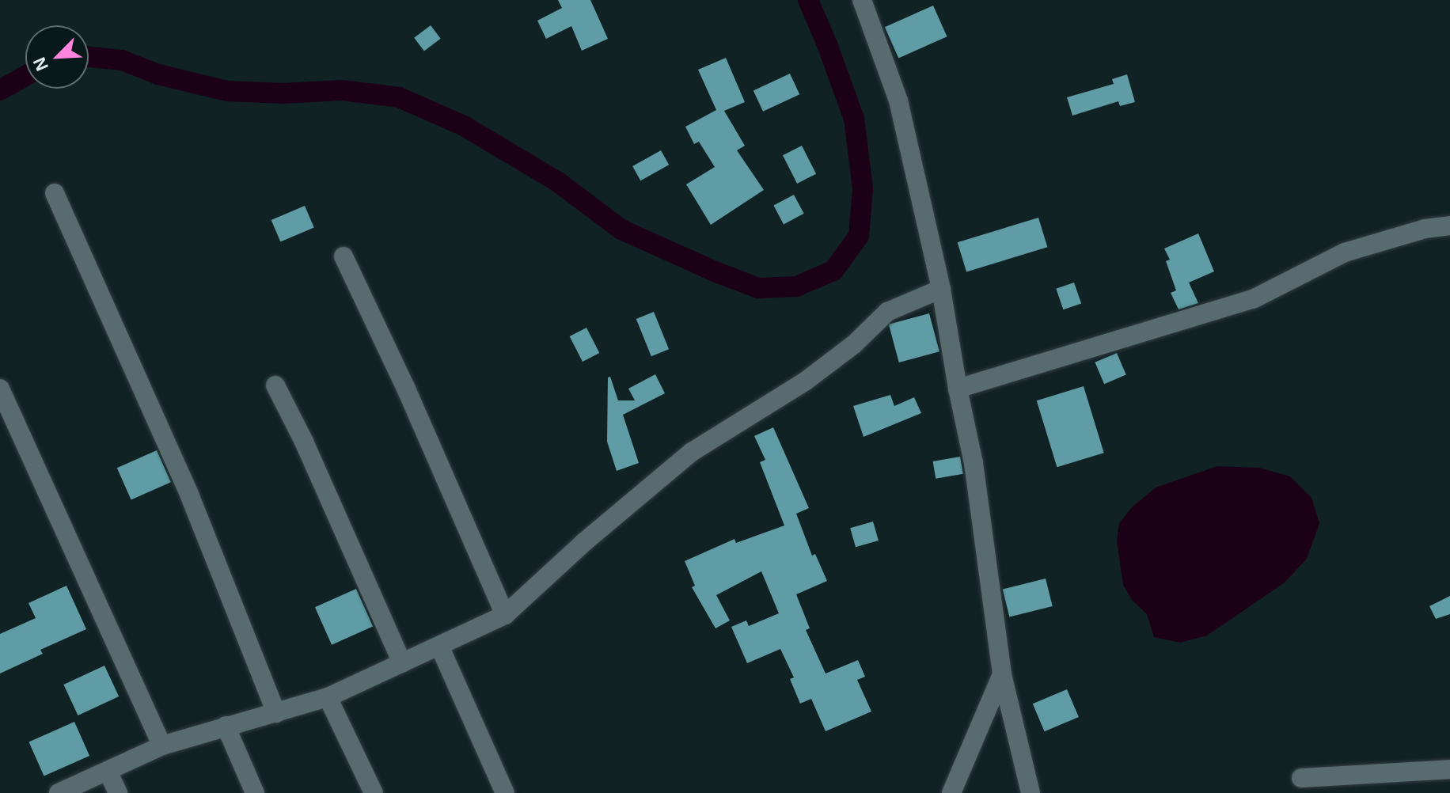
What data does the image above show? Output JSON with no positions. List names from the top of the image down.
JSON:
{
  "north": "bottom left"
}
